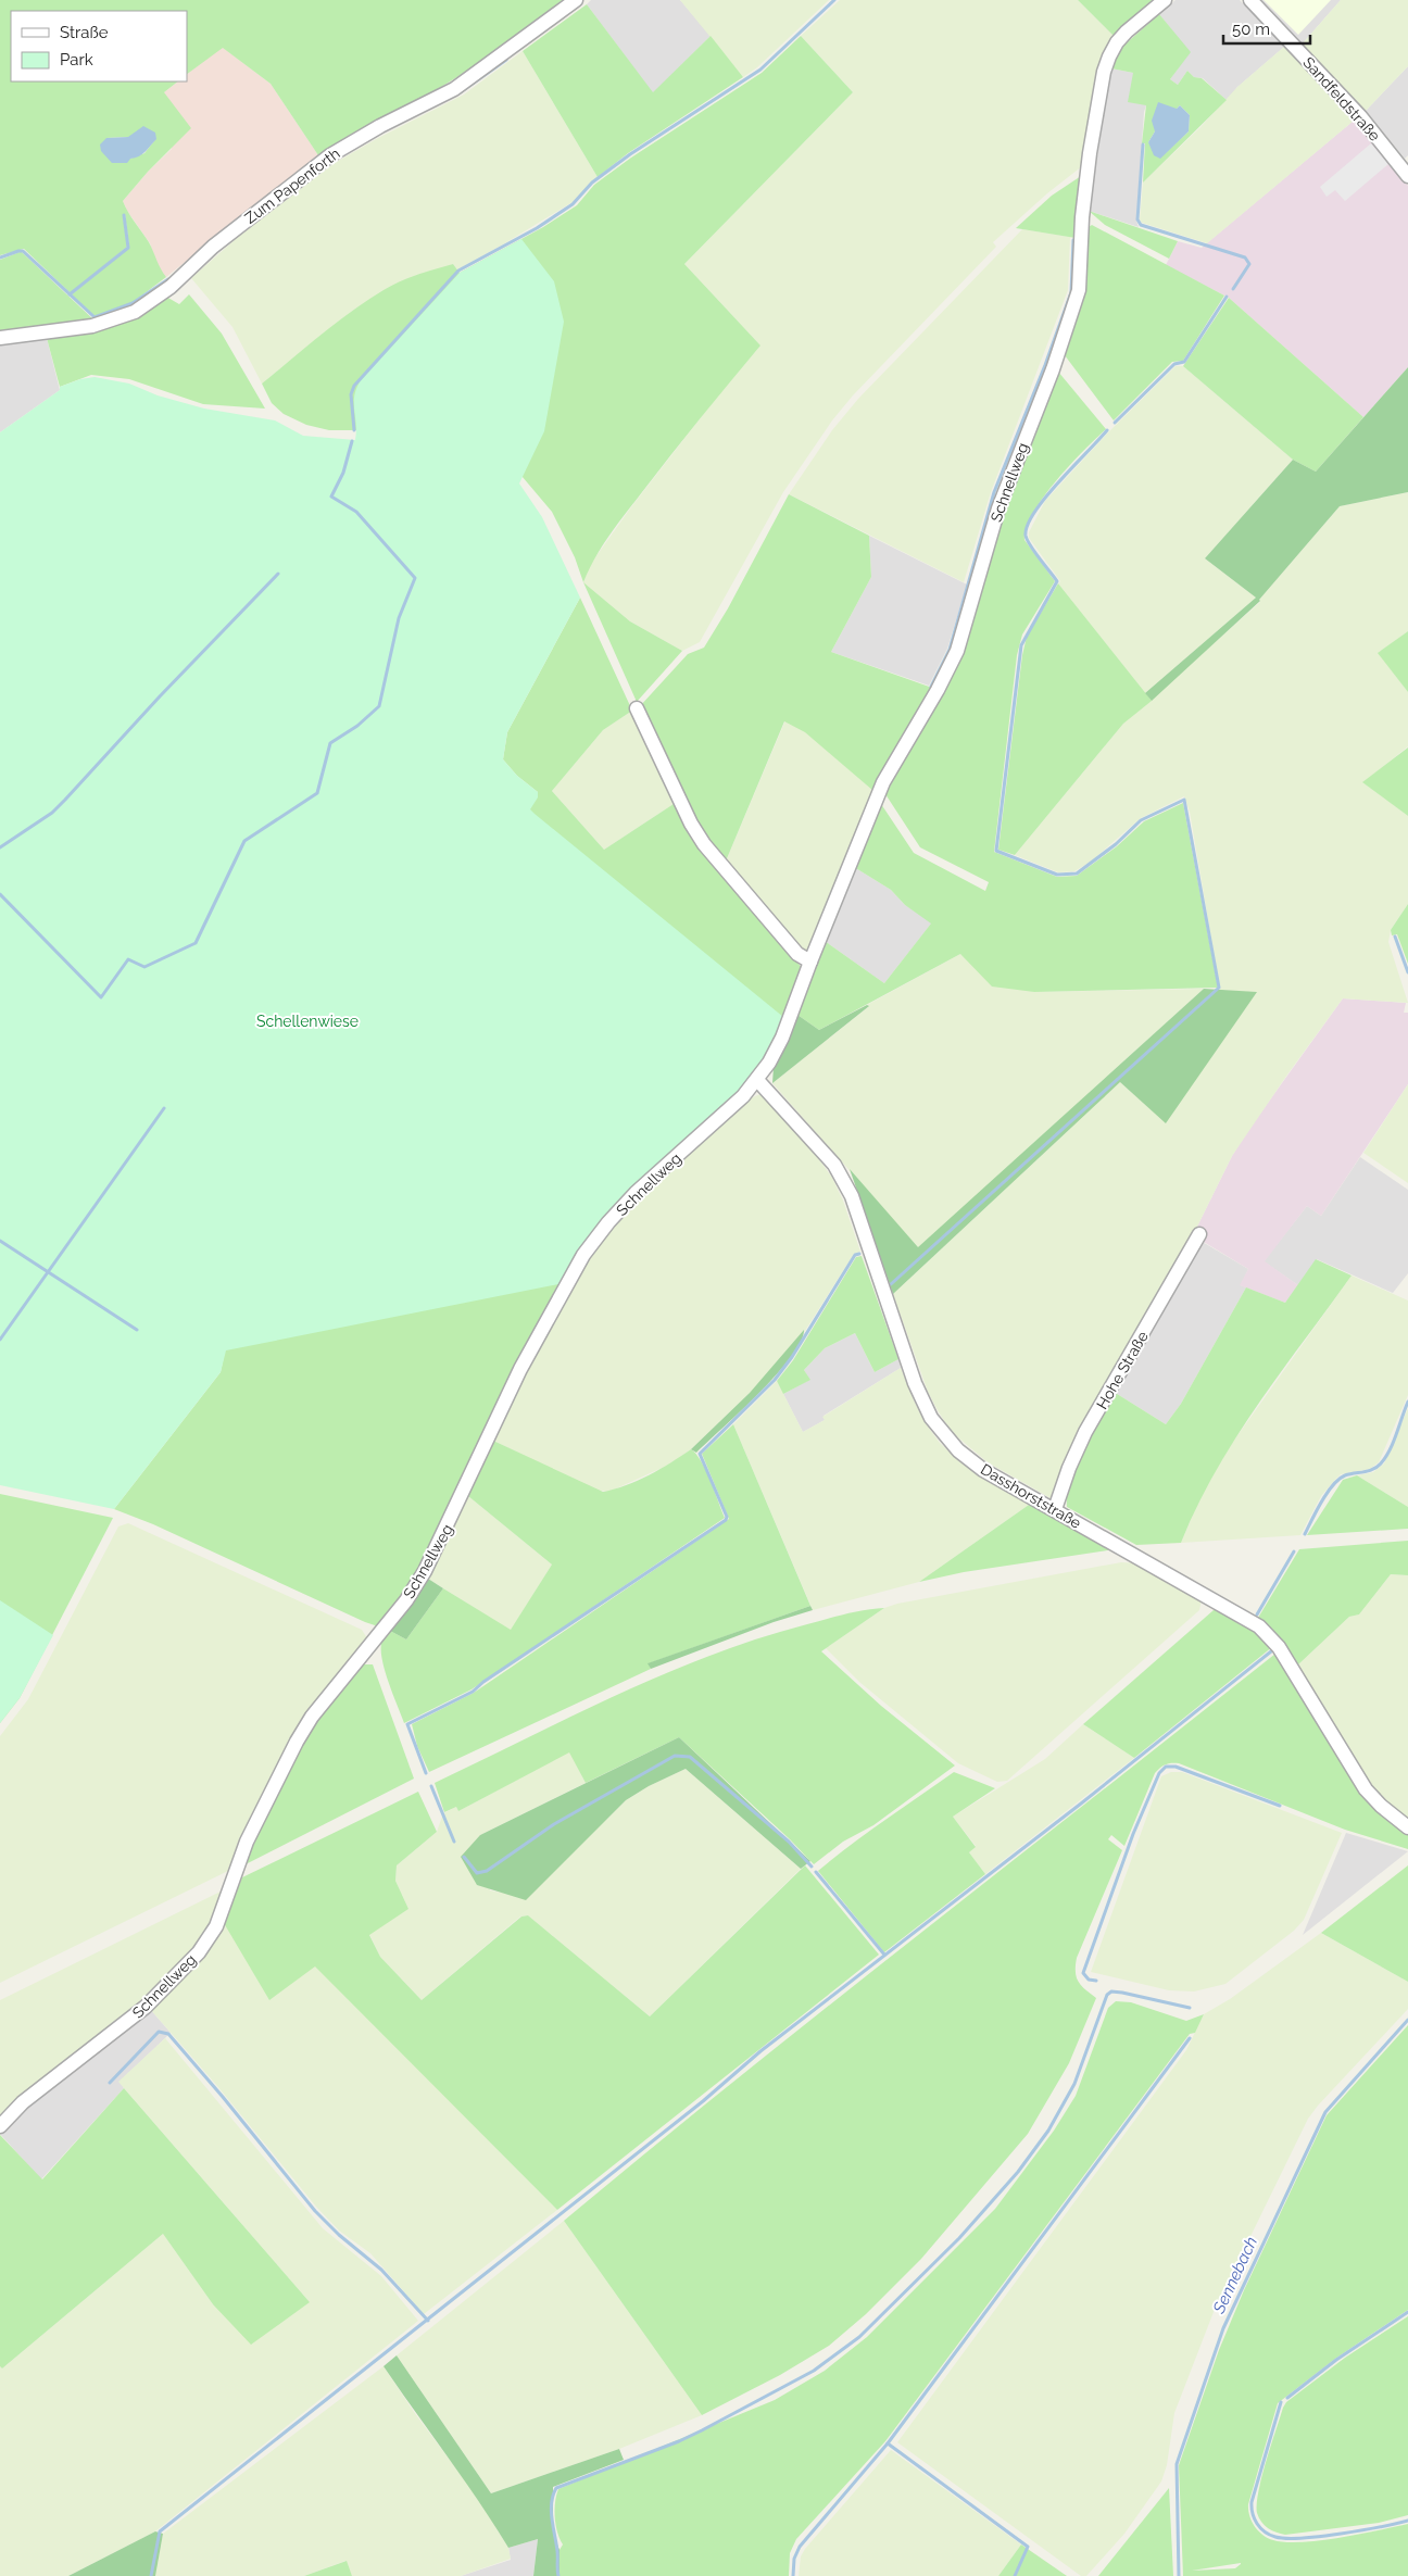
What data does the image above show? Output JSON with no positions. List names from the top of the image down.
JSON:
{
  "streets": {
    "street": [
      "Sandfeldstraße",
      "Zum Papenforth",
      "Schnellweg",
      "Hohe Straße",
      "Dasshorststraße"
    ]
  },
  "crossings": [
    ["Schnellweg", "Dasshorststraße"],
    ["Hohe Straße", "Dasshorststraße"]
  ],
  "water": ["Sennebach"],
  "parks": ["Schellenwiese"],
  "legend": ["Straße", "Park"],
  "scale_bar": "50 m"
}
